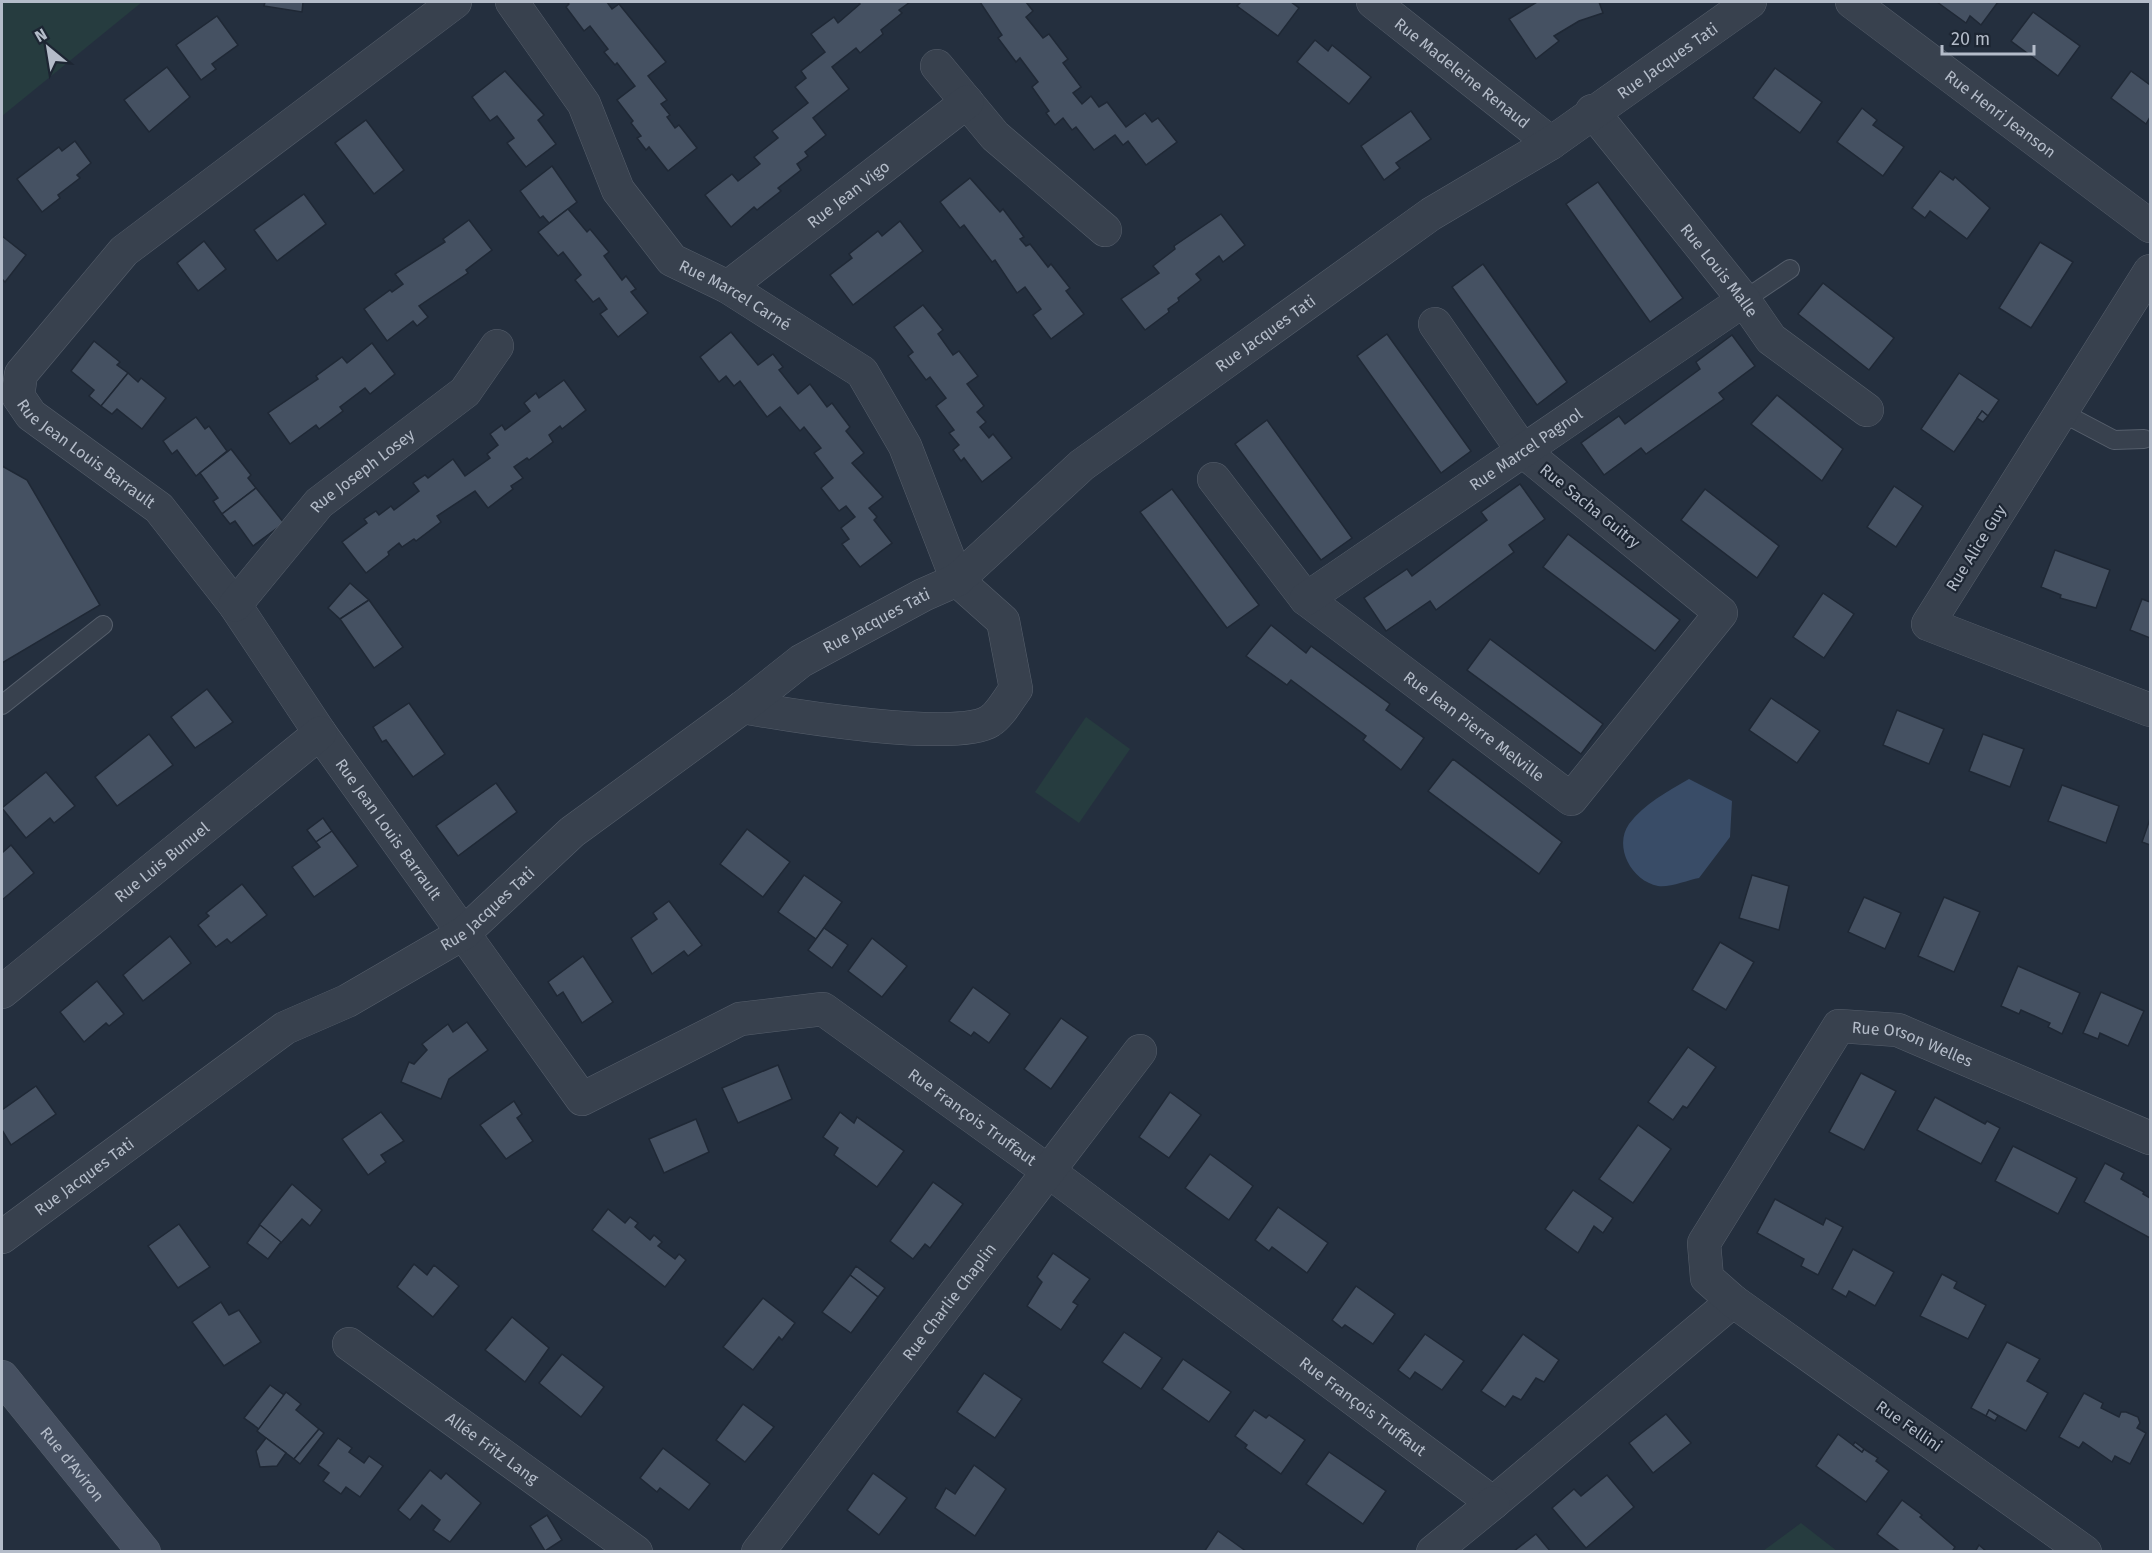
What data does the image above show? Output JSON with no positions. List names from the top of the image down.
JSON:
{
  "streets": {
    "street": [
      "Rue Jacques Tati",
      "Rue Madeleine Renaud",
      "Rue Henri Jeanson",
      "Rue Jean Vigo",
      "Rue Louis Malle",
      "Rue Marcel Carné",
      "Rue Marcel Pagnol",
      "Rue Jean Louis Barrault",
      "Rue Joseph Losey",
      "Rue Sacha Guitry",
      "Rue Alice Guy",
      "Rue Jean Pierre Melville",
      "Rue Luis Bunuel",
      "Rue Orson Welles",
      "Rue François Truffaut",
      "Rue Charlie Chaplin",
      "Rue Fellini",
      "Allée Fritz Lang",
      "Rue d'Aviron"
    ]
  },
  "crossings": [
    ["Rue Jacques Tati", "Rue Madeleine Renaud"],
    ["Rue Jacques Tati", "Rue Louis Malle"],
    ["Rue Jacques Tati", "Rue Marcel Carné"],
    ["Rue Jacques Tati", "Rue Jean Louis Barrault"],
    ["Rue Jacques Tati", "Rue François Truffaut"],
    ["Rue Jean Vigo", "Rue Marcel Carné"],
    ["Rue Louis Malle", "Rue Marcel Pagnol"],
    ["Rue Marcel Pagnol", "Rue Sacha Guitry"],
    ["Rue Marcel Pagnol", "Rue Jean Pierre Melville"],
    ["Rue Jean Louis Barrault", "Rue Joseph Losey"],
    ["Rue Jean Louis Barrault", "Rue Luis Bunuel"],
    ["Rue Jean Louis Barrault", "Rue François Truffaut"],
    ["Rue Sacha Guitry", "Rue Jean Pierre Melville"],
    ["Rue Orson Welles", "Rue Fellini"],
    ["Rue François Truffaut", "Rue Charlie Chaplin"]
  ],
  "scale_bar": "20 m",
  "north": "top left"
}
